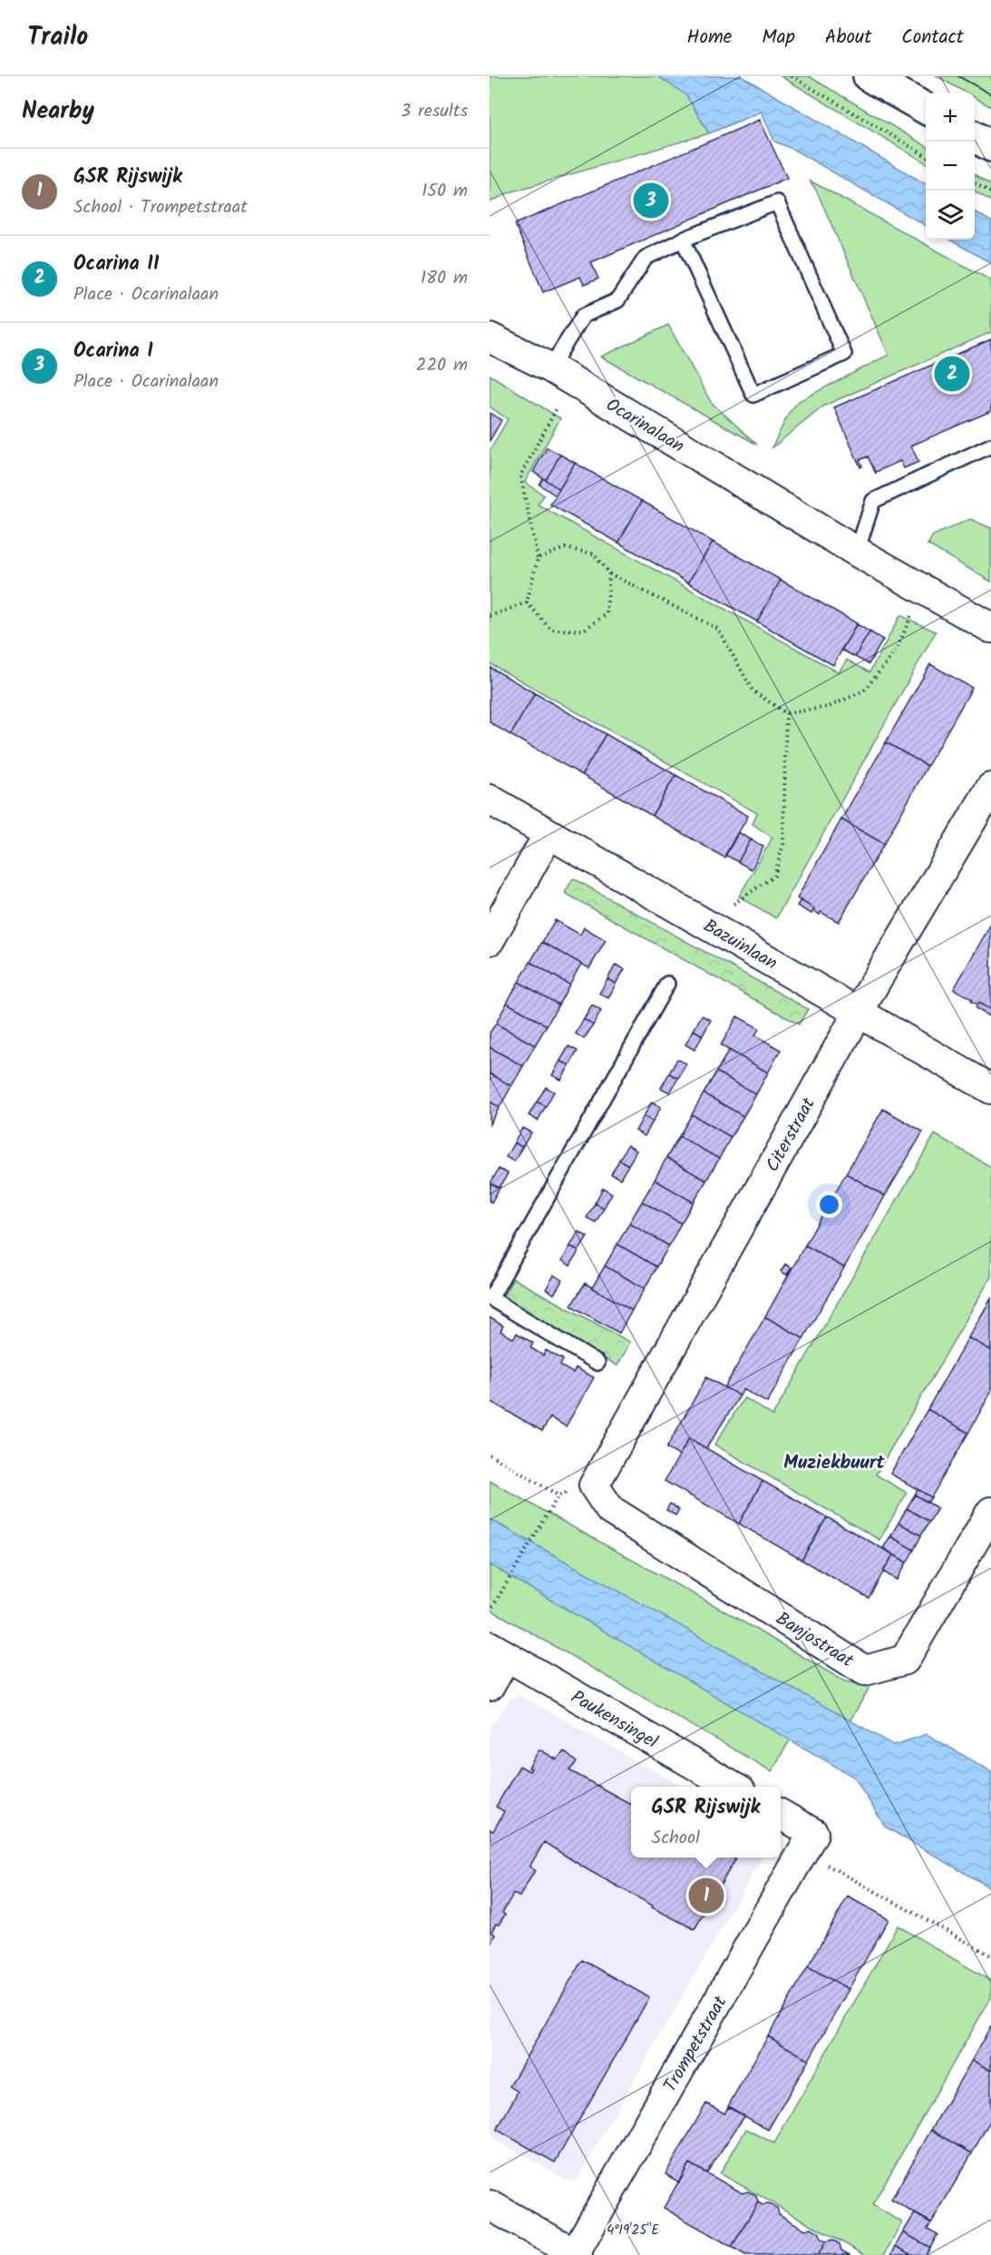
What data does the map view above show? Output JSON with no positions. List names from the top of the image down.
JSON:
{
  "streets": {
    "street": [
      "Ocarinalaan",
      "Bazuinlaan",
      "Citerstraat",
      "Banjostraat",
      "Paukensingel",
      "Trompetstraat"
    ]
  },
  "crossings": [
    ["Bazuinlaan", "Citerstraat"],
    ["Citerstraat", "Banjostraat"]
  ],
  "districts": ["Muziekbuurt"],
  "page": {
    "header": "Trailo",
    "nav": [
      "Home",
      "Map",
      "About",
      "Contact"
    ],
    "heading": ["Nearby", "3 results"],
    "map_buttons": ["+", "−"],
    "list": [
      {
        "mark": "1",
        "name": "GSR Rijswijk",
        "note": "School · Trompetstraat",
        "value": "150 m"
      },
      {
        "mark": "2",
        "name": "Ocarina II",
        "note": "Place · Ocarinalaan",
        "value": "180 m"
      },
      {
        "mark": "3",
        "name": "Ocarina I",
        "note": "Place · Ocarinalaan",
        "value": "220 m"
      }
    ],
    "pins": ["3", "2", "1"],
    "popup": ["GSR Rijswijk", "School"]
  },
  "coordinates": ["4°19'25\"E"]
}
